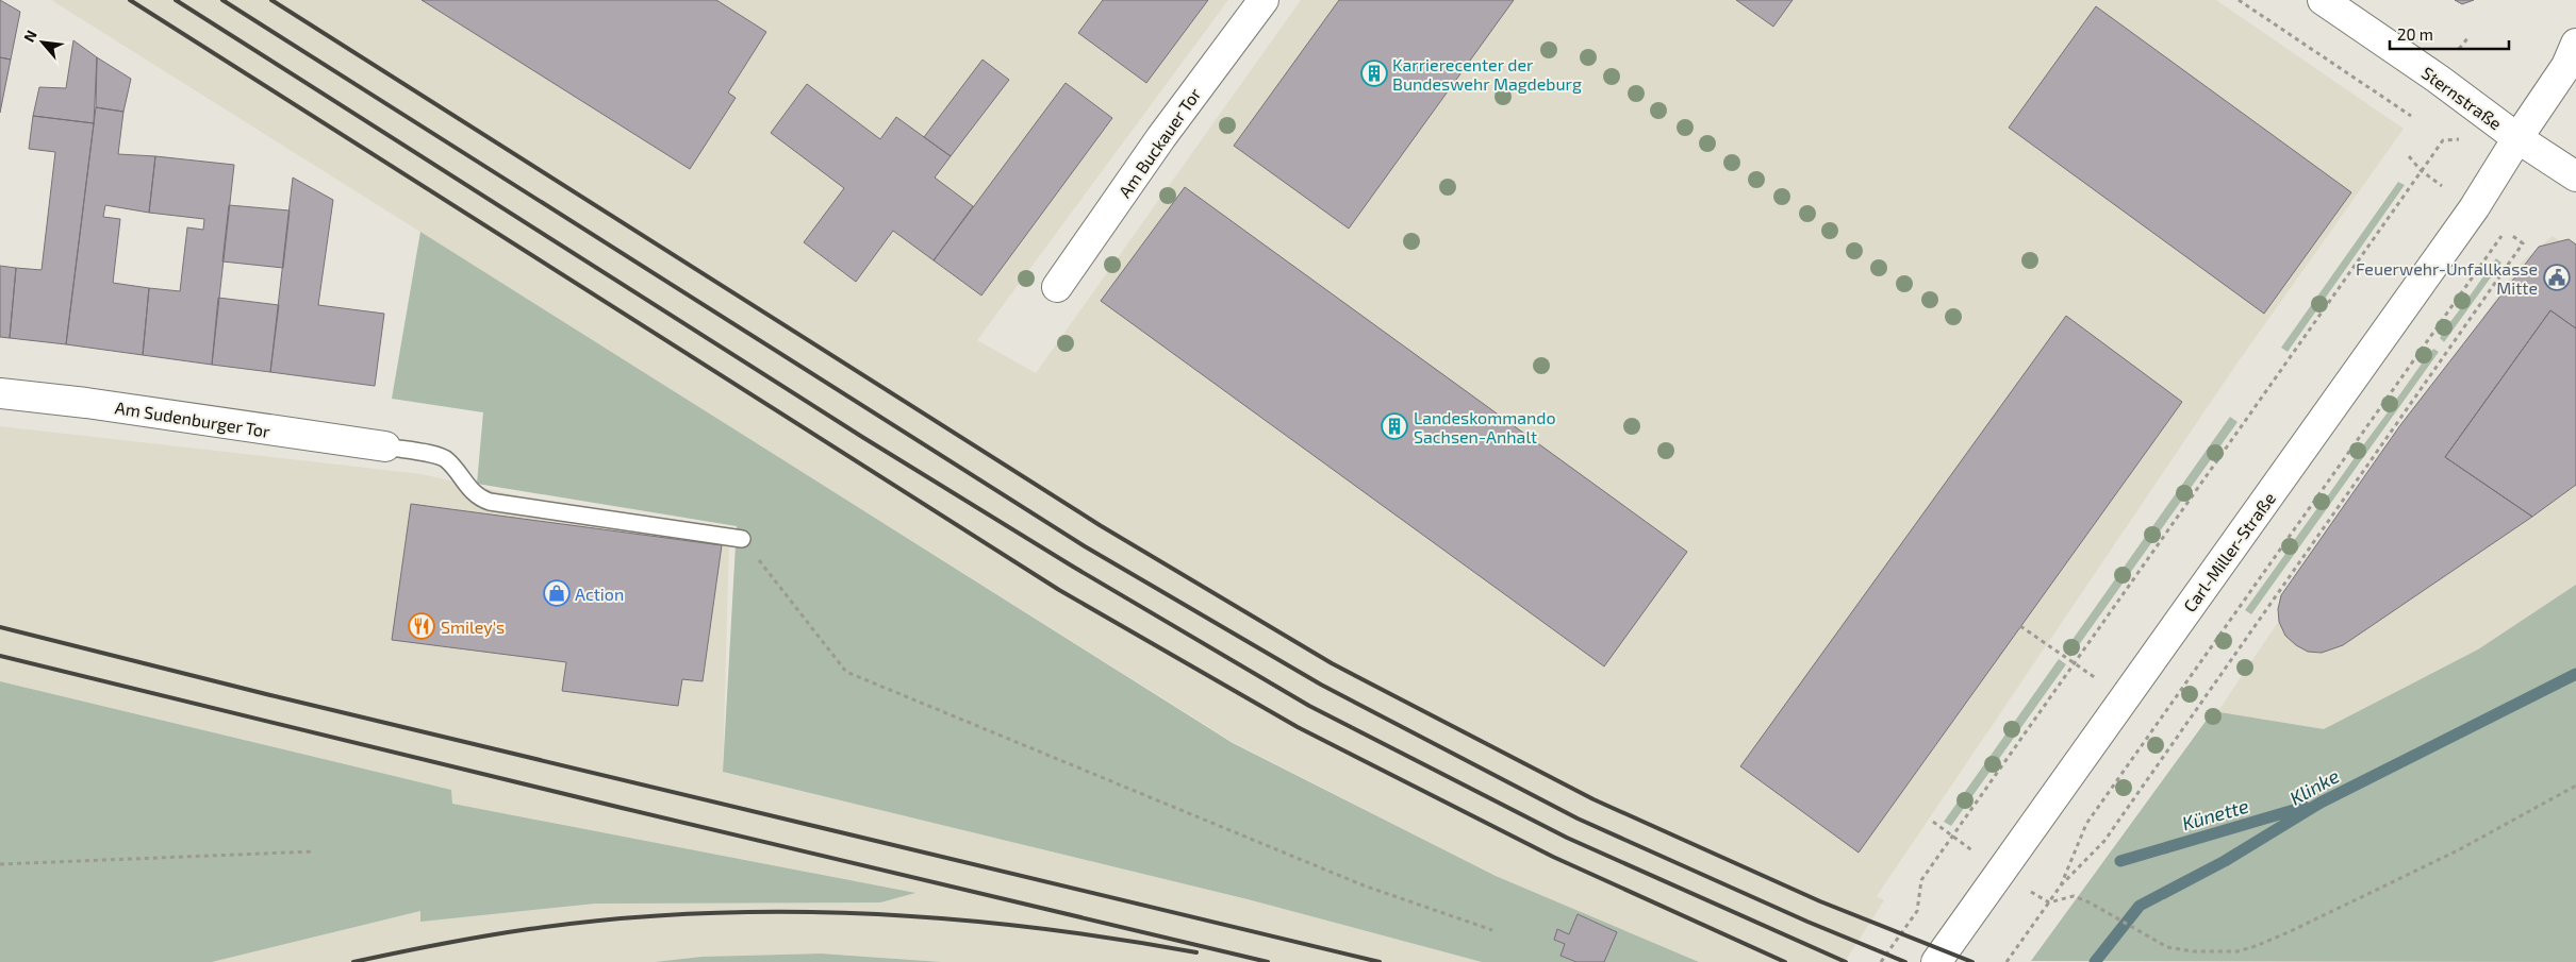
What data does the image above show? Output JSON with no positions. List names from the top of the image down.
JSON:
{
  "streets": {
    "street": [
      "Sternstraße",
      "Am Buckauer Tor",
      "Am Sudenburger Tor",
      "Carl-Miller-Straße"
    ]
  },
  "crossings": [
    ["Sternstraße", "Carl-Miller-Straße"]
  ],
  "water": ["Klinke", "Künette"],
  "places": {
    "building": ["Karrierecenter der Bundeswehr Magdeburg", "Landeskommando Sachsen-Anhalt"],
    "public building": ["Feuerwehr-Unfallkasse Mitte"],
    "shop": ["Action"],
    "restaurant": ["Smiley's"]
  },
  "scale_bar": "20 m",
  "north": "top left"
}
